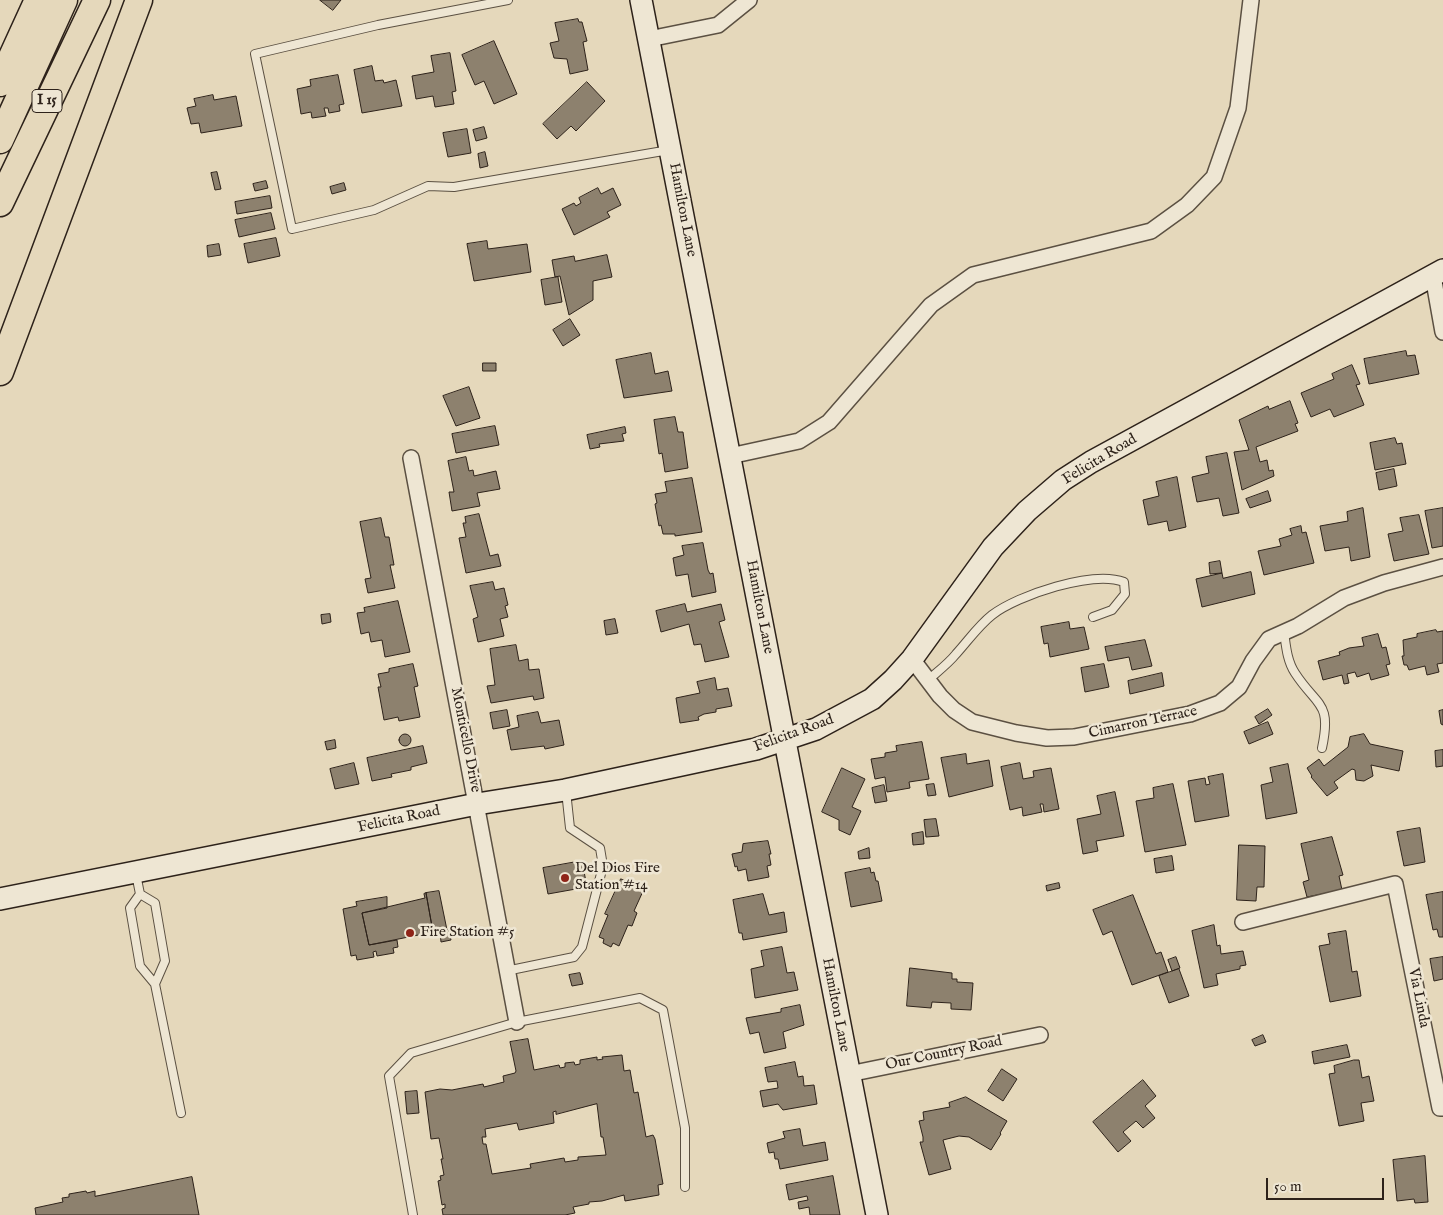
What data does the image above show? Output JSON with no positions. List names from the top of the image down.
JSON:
{
  "streets": {
    "highway": ["I 15"],
    "main road": ["Hamilton Lane", "Felicita Road"],
    "street": [
      "Cimarron Terrace",
      "Monticello Drive",
      "Via Linda",
      "Our Country Road"
    ]
  },
  "crossings": [
    ["Hamilton Lane", "Felicita Road"],
    ["Hamilton Lane", "Our Country Road"],
    ["Felicita Road", "Cimarron Terrace"],
    ["Felicita Road", "Monticello Drive"]
  ],
  "places": ["Del Dios Fire Station #14", "Fire Station #5"],
  "scale_bar": "50 m"
}
